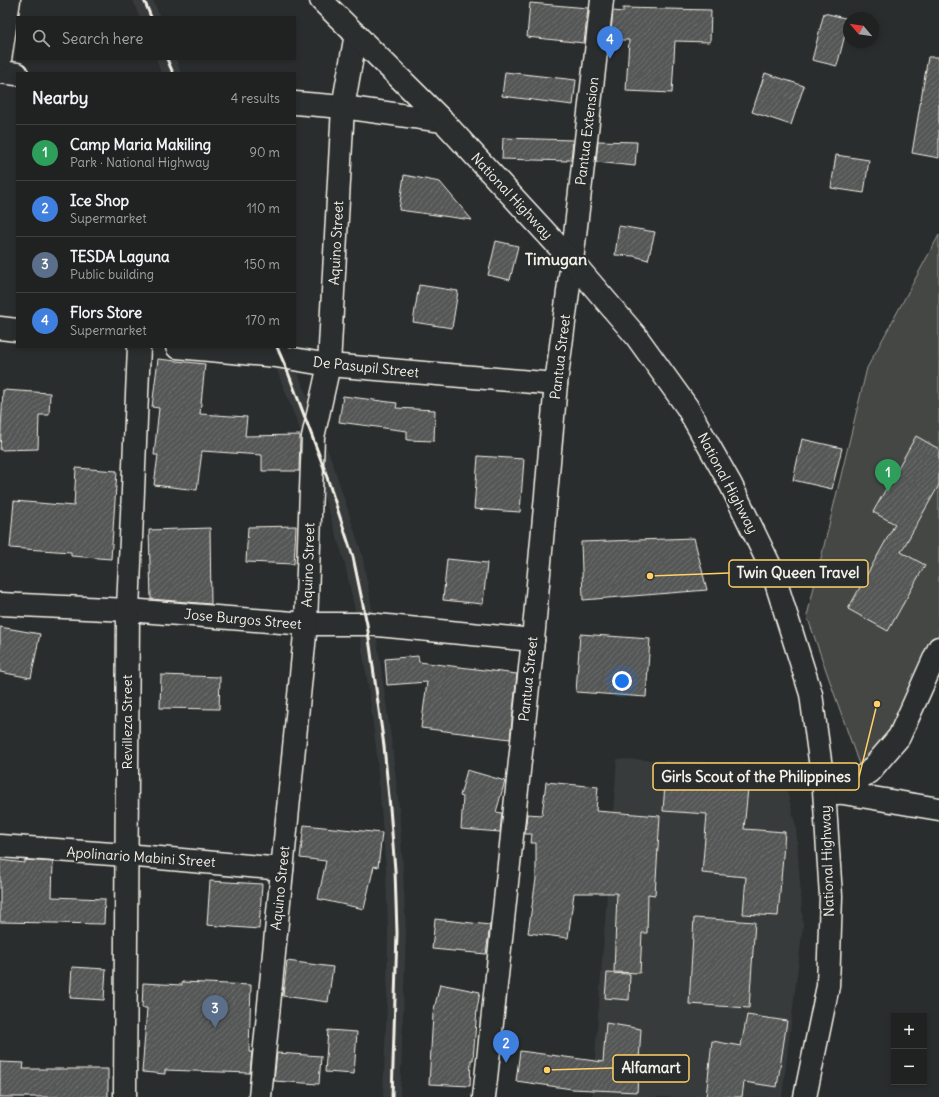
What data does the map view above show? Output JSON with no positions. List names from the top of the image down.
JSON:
{
  "streets": {
    "street": [
      "Pantua Extension",
      "National Highway",
      "Aquino Street",
      "Pantua Street",
      "De Pasupil Street",
      "Jose Burgos Street",
      "Revilleza Street",
      "Apolinario Mabini Street"
    ]
  },
  "crossings": [
    ["Pantua Extension", "National Highway"],
    ["Pantua Extension", "Pantua Street"],
    ["National Highway", "Aquino Street"],
    ["National Highway", "Pantua Street"],
    ["Aquino Street", "De Pasupil Street"],
    ["Aquino Street", "Jose Burgos Street"],
    ["Aquino Street", "Apolinario Mabini Street"],
    ["Pantua Street", "De Pasupil Street"],
    ["Pantua Street", "Jose Burgos Street"],
    ["Jose Burgos Street", "Revilleza Street"],
    ["Revilleza Street", "Apolinario Mabini Street"]
  ],
  "districts": ["Timugan"],
  "places": ["Twin Queen Travel", "Girls Scout of the Philippines", "Alfamart"],
  "north": "top left",
  "page": {
    "search": "Search here",
    "pins": [
      "4",
      "1",
      "3",
      "2"
    ],
    "heading": ["Nearby", "4 results"],
    "list": [
      {
        "mark": "1",
        "name": "Camp Maria Makiling",
        "note": "Park · National Highway",
        "value": "90 m"
      },
      {
        "mark": "2",
        "name": "Ice Shop",
        "note": "Supermarket",
        "value": "110 m"
      },
      {
        "mark": "3",
        "name": "TESDA Laguna",
        "note": "Public building",
        "value": "150 m"
      },
      {
        "mark": "4",
        "name": "Flors Store",
        "note": "Supermarket",
        "value": "170 m"
      }
    ],
    "map_buttons": ["+", "−"]
  }
}
